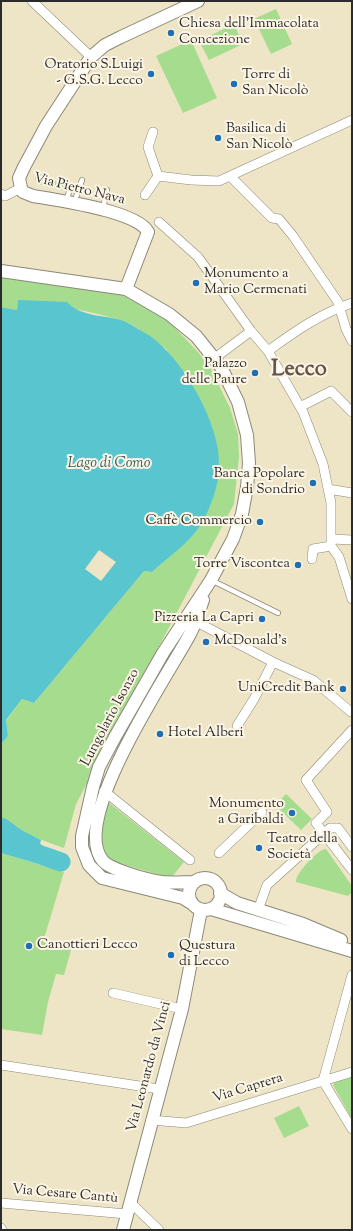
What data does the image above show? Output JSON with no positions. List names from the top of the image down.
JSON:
{
  "streets": {
    "main road": ["Via Pietro Nava", "Lungolario Isonzo", "Via Leonardo da Vinci"],
    "street": ["Via Caprera", "Via Cesare Cantù"]
  },
  "crossings": [
    ["Via Pietro Nava", "Lungolario Isonzo"],
    ["Lungolario Isonzo", "Via Leonardo da Vinci"],
    ["Via Leonardo da Vinci", "Via Caprera"],
    ["Via Leonardo da Vinci", "Via Cesare Cantù"]
  ],
  "districts": ["Lecco"],
  "water": ["Lago di Como"],
  "places": [
    "Chiesa dell'Immacolata Concezione",
    "Oratorio S.Luigi - G.S.G. Lecco",
    "Torre di San Nicolò",
    "Basilica di San Nicolò",
    "Monumento a Mario Cermenati",
    "Palazzo delle Paure",
    "Banca Popolare di Sondrio",
    "Caffè Commercio",
    "Torre Viscontea",
    "Pizzeria La Capri",
    "McDonald's",
    "UniCredit Bank",
    "Hotel Alberi",
    "Monumento a Garibaldi",
    "Teatro della Società",
    "Canottieri Lecco",
    "Questura di Lecco"
  ]
}
